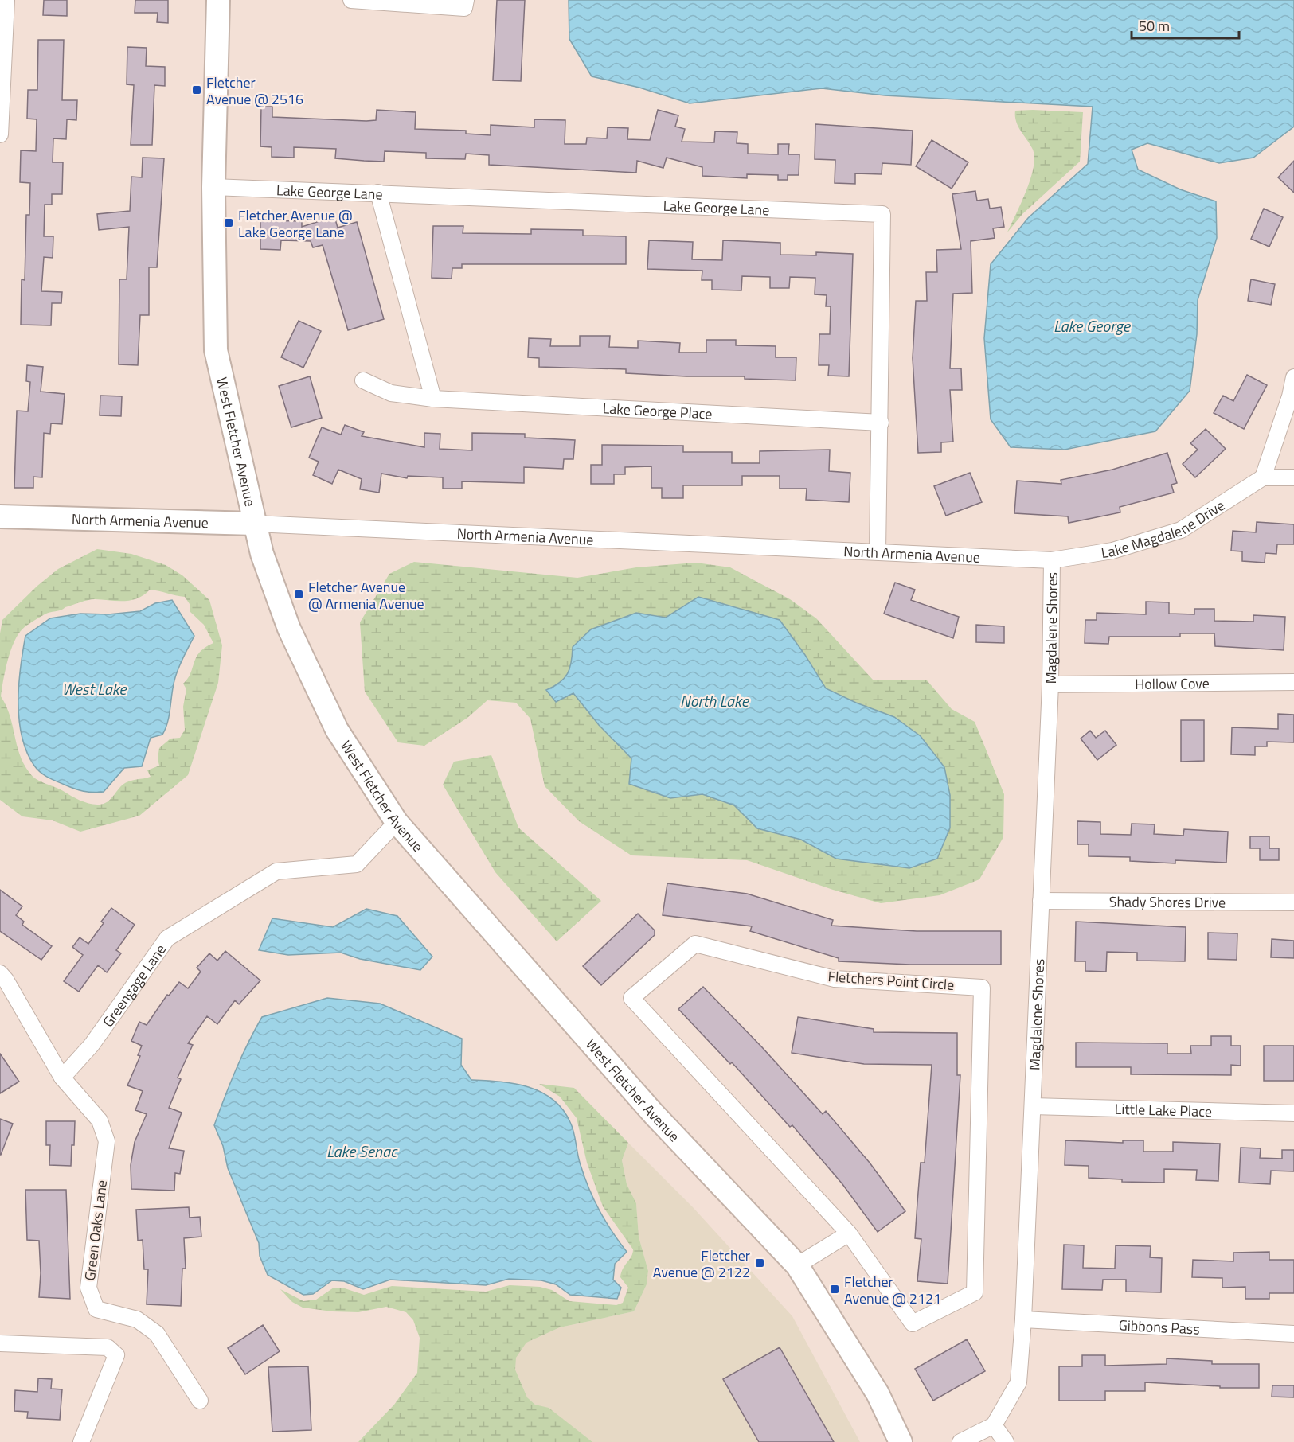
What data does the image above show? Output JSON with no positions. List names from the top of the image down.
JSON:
{
  "streets": {
    "main road": ["West Fletcher Avenue", "North Armenia Avenue"],
    "street": [
      "Lake George Lane",
      "Lake George Place",
      "Lake Magdalene Drive",
      "Magdalene Shores",
      "Hollow Cove",
      "Shady Shores Drive",
      "Fletchers Point Circle",
      "Greengage Lane",
      "Little Lake Place",
      "Green Oaks Lane",
      "Gibbons Pass"
    ]
  },
  "crossings": [
    ["Lake George Lane", "Lake George Place"],
    ["Lake George Lane", "West Fletcher Avenue"],
    ["Lake George Lane", "North Armenia Avenue"],
    ["West Fletcher Avenue", "North Armenia Avenue"],
    ["West Fletcher Avenue", "Greengage Lane"],
    ["North Armenia Avenue", "Lake Magdalene Drive"],
    ["North Armenia Avenue", "Magdalene Shores"],
    ["Lake Magdalene Drive", "Magdalene Shores"],
    ["Magdalene Shores", "Hollow Cove"],
    ["Magdalene Shores", "Shady Shores Drive"],
    ["Magdalene Shores", "Little Lake Place"],
    ["Magdalene Shores", "Gibbons Pass"],
    ["Greengage Lane", "Green Oaks Lane"]
  ],
  "water": [
    "Lake George",
    "West Lake",
    "North Lake",
    "Lake Senac"
  ],
  "places": {
    "transit": [
      "Fletcher Avenue @ 2516",
      "Fletcher Avenue @ Lake George Lane",
      "Fletcher Avenue @ Armenia Avenue",
      "Fletcher Avenue @ 2122",
      "Fletcher Avenue @ 2121"
    ]
  },
  "scale_bar": "50 m"
}
